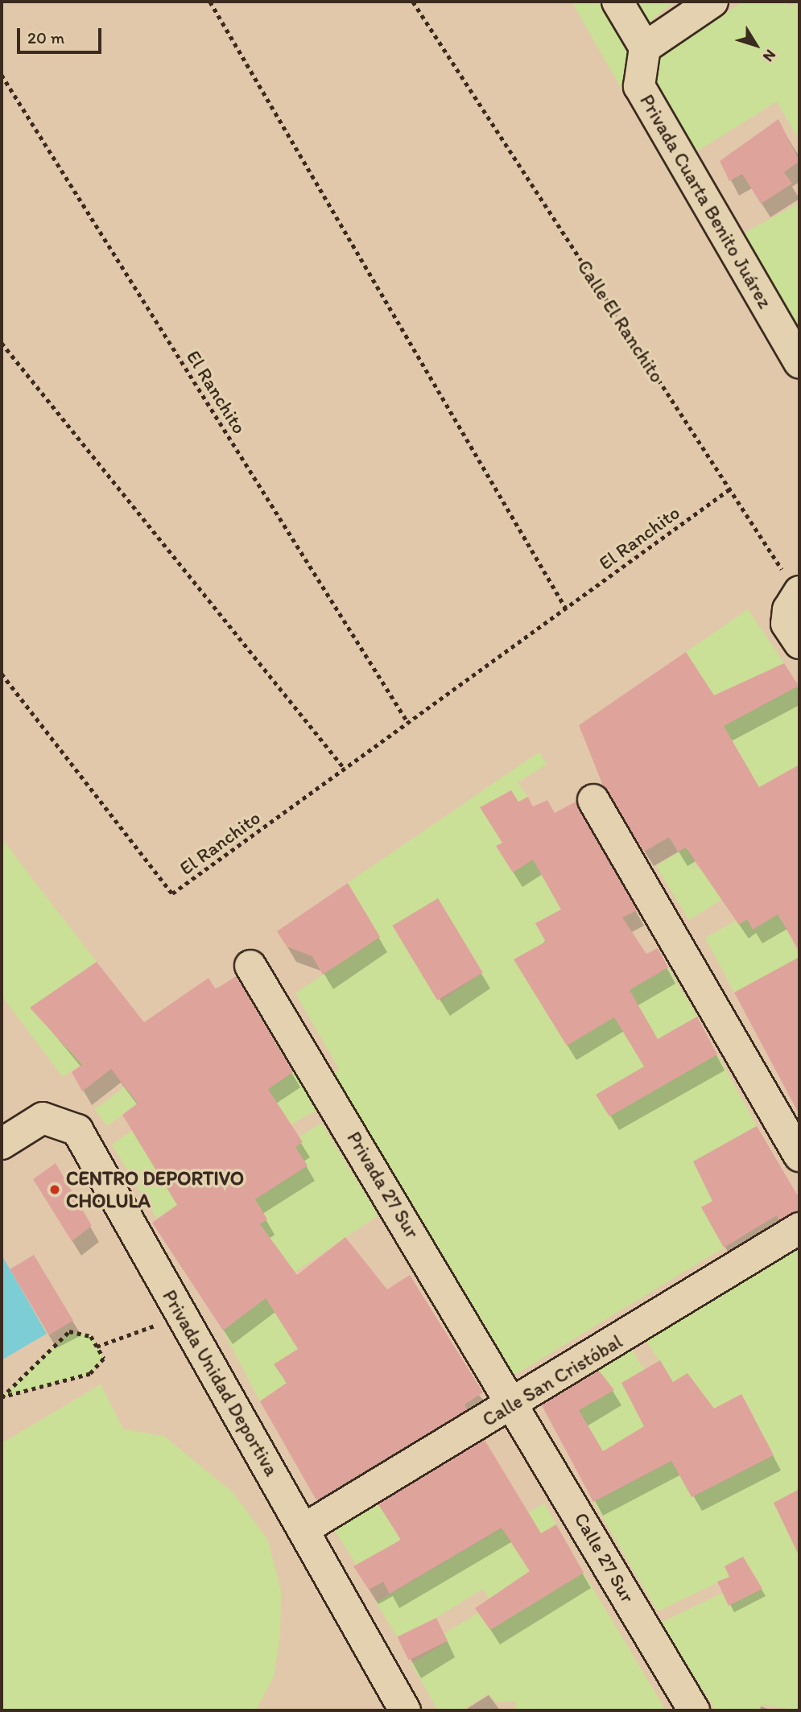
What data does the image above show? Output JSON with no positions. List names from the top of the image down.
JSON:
{
  "streets": {
    "street": [
      "Privada Cuarta Benito Juárez",
      "Privada 27 Sur",
      "Calle San Cristóbal",
      "Privada Unidad Deportiva",
      "Calle 27 Sur"
    ],
    "path": ["Calle El Ranchito", "El Ranchito"]
  },
  "crossings": [
    ["Calle El Ranchito", "El Ranchito"],
    ["Privada 27 Sur", "Calle San Cristóbal"],
    ["Privada 27 Sur", "Calle 27 Sur"],
    ["Calle San Cristóbal", "Privada Unidad Deportiva"],
    ["Calle San Cristóbal", "Calle 27 Sur"]
  ],
  "places": ["CENTRO DEPORTIVO CHOLULA"],
  "scale_bar": "20 m",
  "north": "bottom right"
}
